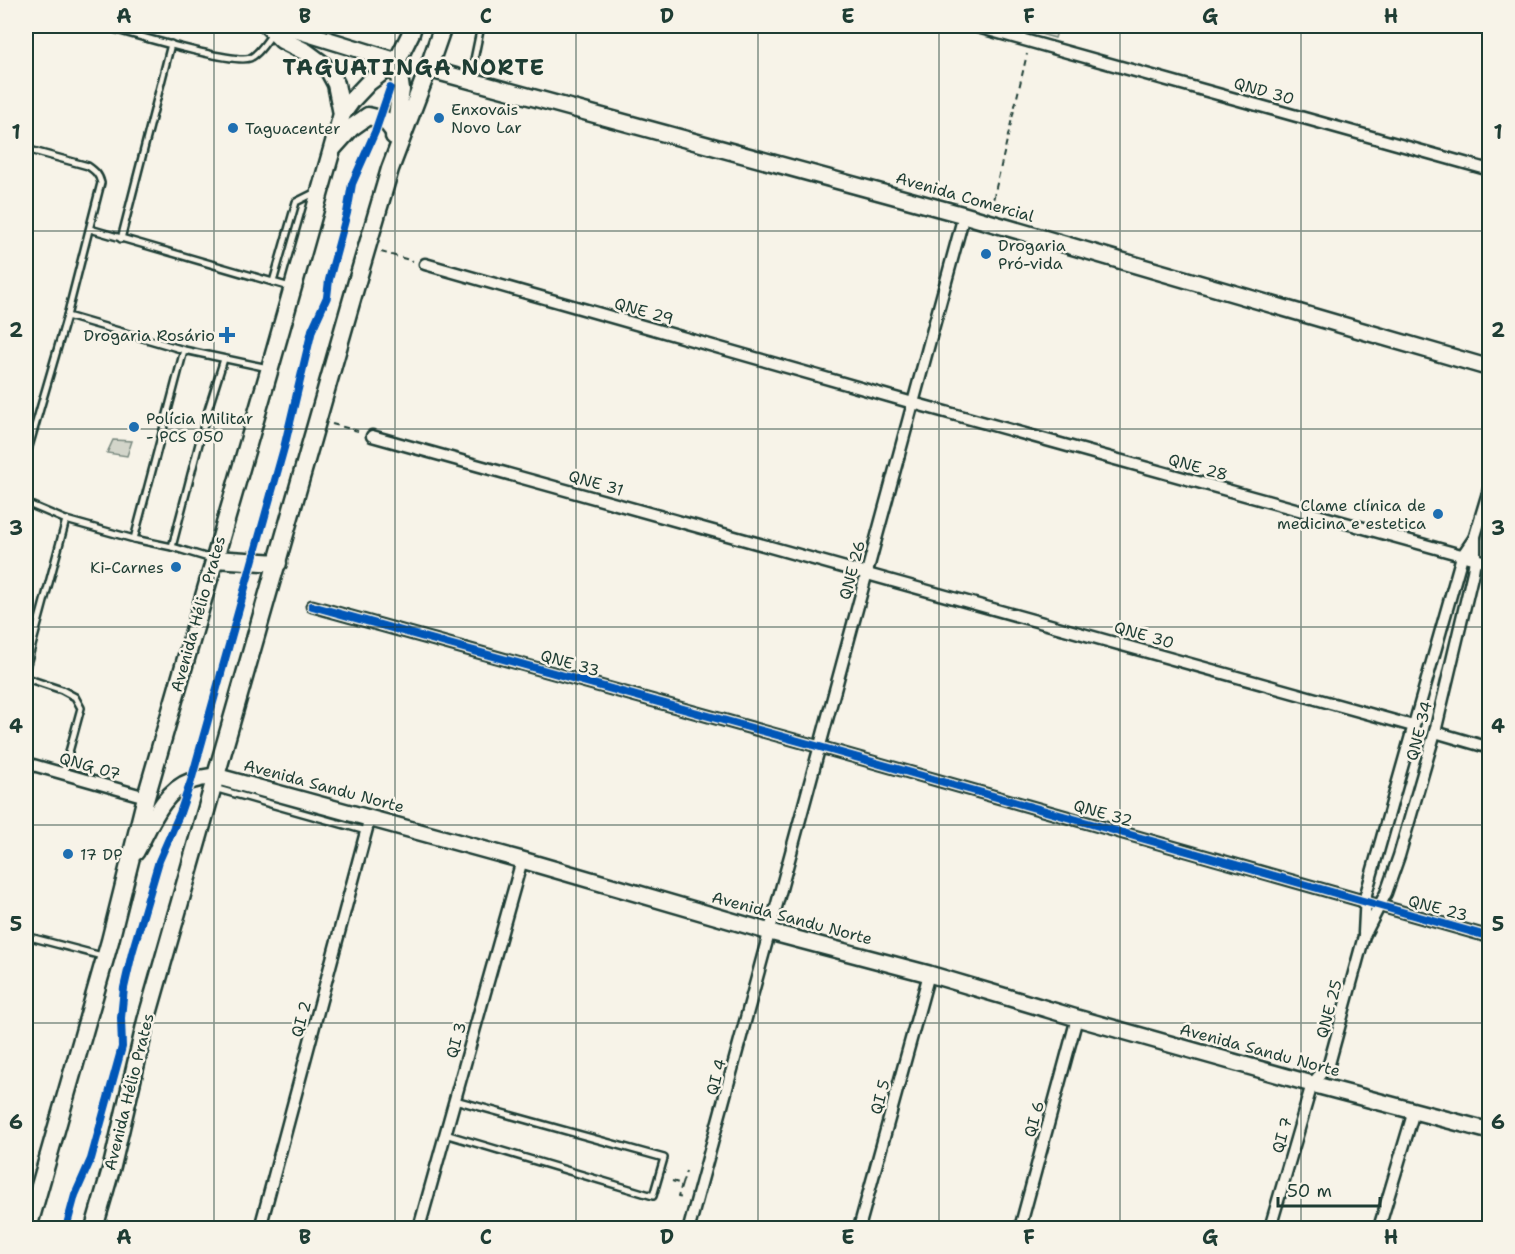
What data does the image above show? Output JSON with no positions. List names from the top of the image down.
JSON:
{
  "streets": {
    "main road": ["Avenida Comercial", "Avenida Hélio Prates", "Avenida Sandu Norte"],
    "street": [
      "QND 30",
      "QNE 29",
      "QNE 28",
      "QNE 31",
      "QNE 26",
      "QNE 30",
      "QNE 33",
      "QNE 34",
      "QNG 07",
      "QNE 32",
      "QNE 23",
      "QNE 25",
      "QI 2",
      "QI 3",
      "QI 4",
      "QI 5",
      "QI 6",
      "QI 7"
    ]
  },
  "crossings": [
    ["Avenida Comercial", "QNE 26"],
    ["Avenida Comercial", "Avenida Hélio Prates"],
    ["QNE 29", "QNE 28"],
    ["QNE 29", "QNE 26"],
    ["QNE 28", "QNE 26"],
    ["QNE 28", "QNE 34"],
    ["QNE 31", "QNE 26"],
    ["QNE 31", "QNE 30"],
    ["QNE 26", "QNE 30"],
    ["QNE 26", "QNE 33"],
    ["QNE 26", "Avenida Sandu Norte"],
    ["QNE 26", "QNE 32"],
    ["QNE 26", "QI 4"],
    ["Avenida Hélio Prates", "QNG 07"],
    ["Avenida Hélio Prates", "Avenida Sandu Norte"],
    ["QNE 30", "QNE 34"],
    ["QNE 33", "QNE 32"],
    ["QNE 34", "QNE 32"],
    ["QNE 34", "QNE 23"],
    ["QNE 34", "QNE 25"],
    ["Avenida Sandu Norte", "QNE 25"],
    ["Avenida Sandu Norte", "QI 2"],
    ["Avenida Sandu Norte", "QI 3"],
    ["Avenida Sandu Norte", "QI 4"],
    ["Avenida Sandu Norte", "QI 5"],
    ["Avenida Sandu Norte", "QI 6"],
    ["Avenida Sandu Norte", "QI 7"],
    ["QNE 32", "QNE 23"],
    ["QNE 32", "QNE 25"],
    ["QNE 23", "QNE 25"],
    ["QNE 25", "QI 7"]
  ],
  "districts": ["TAGUATINGA NORTE"],
  "places": {
    "other": [
      "Enxovais Novo Lar",
      "Taguacenter",
      "Drogaria Pró-vida",
      "Polícia Militar - PCS 050",
      "Clame clínica de medicina e estetica",
      "Ki-Carnes",
      "17 DP"
    ],
    "health": ["Drogaria Rosário"]
  },
  "scale_bar": "50 m",
  "grid": {
    "columns": [
      "A",
      "B",
      "C",
      "D",
      "E",
      "F",
      "G",
      "H"
    ],
    "rows": [
      "1",
      "2",
      "3",
      "4",
      "5",
      "6"
    ]
  }
}
